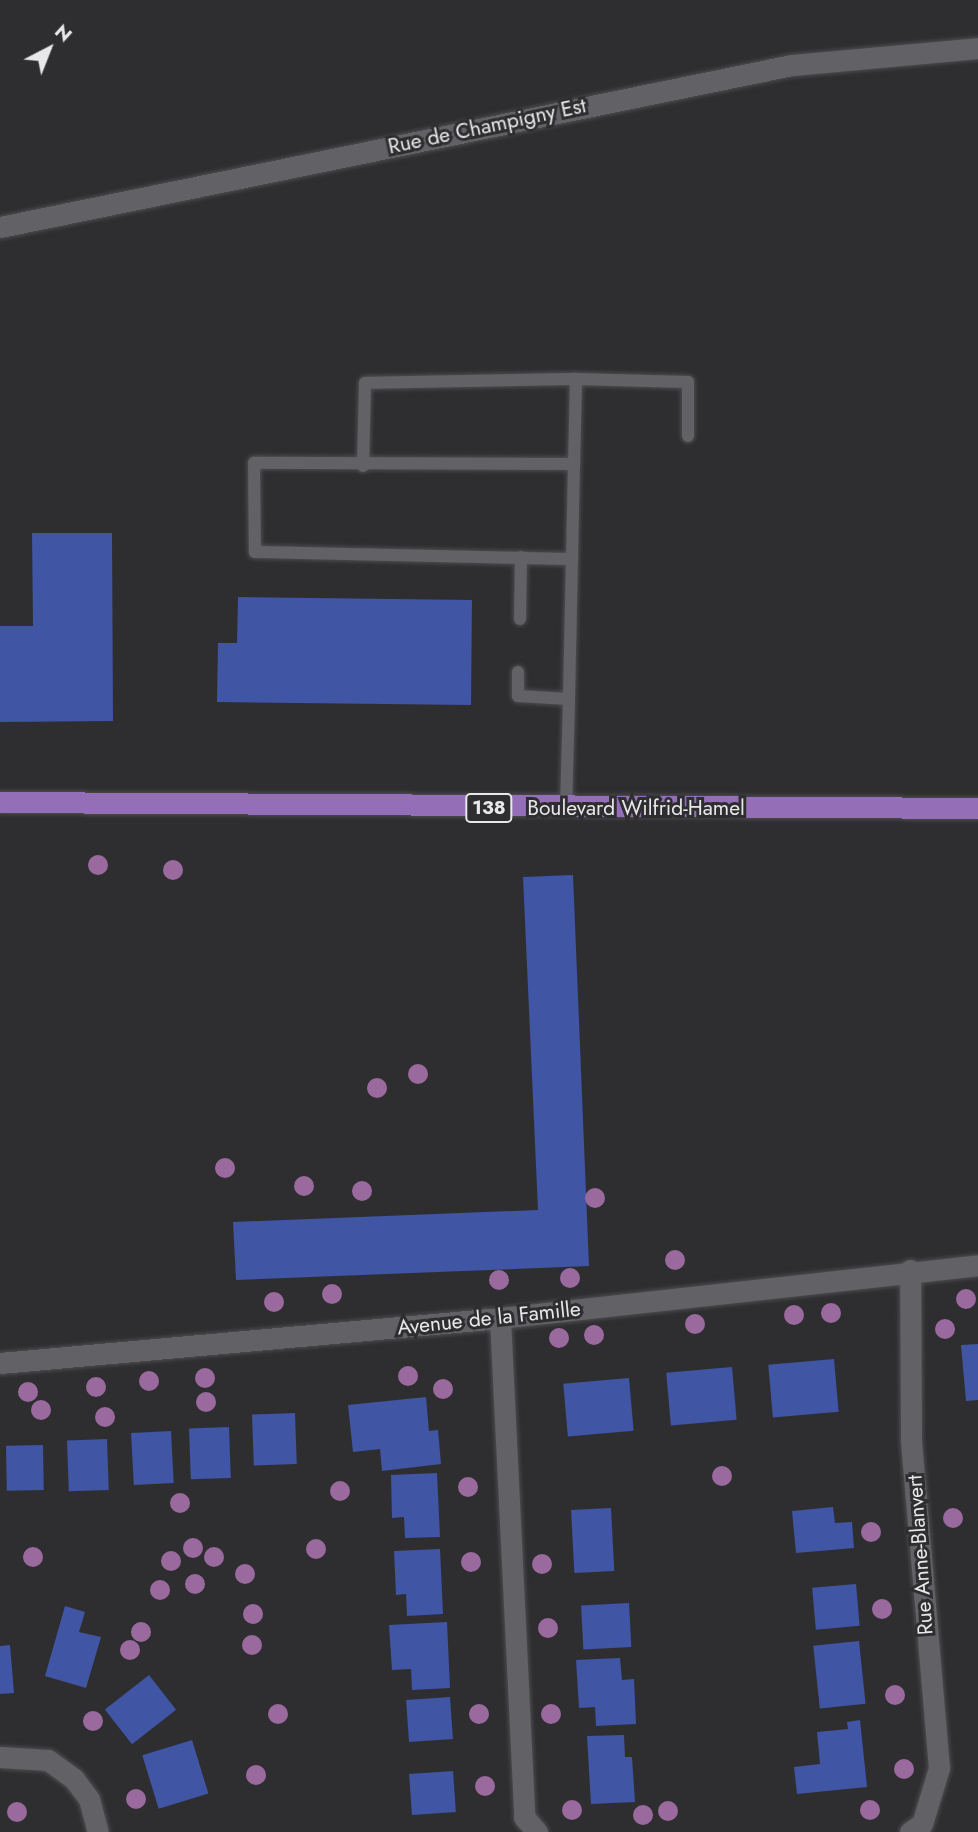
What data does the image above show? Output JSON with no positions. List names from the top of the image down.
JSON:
{
  "streets": {
    "main road": ["138", "Boulevard Wilfrid-Hamel"],
    "street": ["Rue de Champigny Est", "Avenue de la Famille", "Rue Anne-Blanvert"]
  },
  "crossings": [
    ["Avenue de la Famille", "Rue Anne-Blanvert"]
  ],
  "north": "top right"
}
